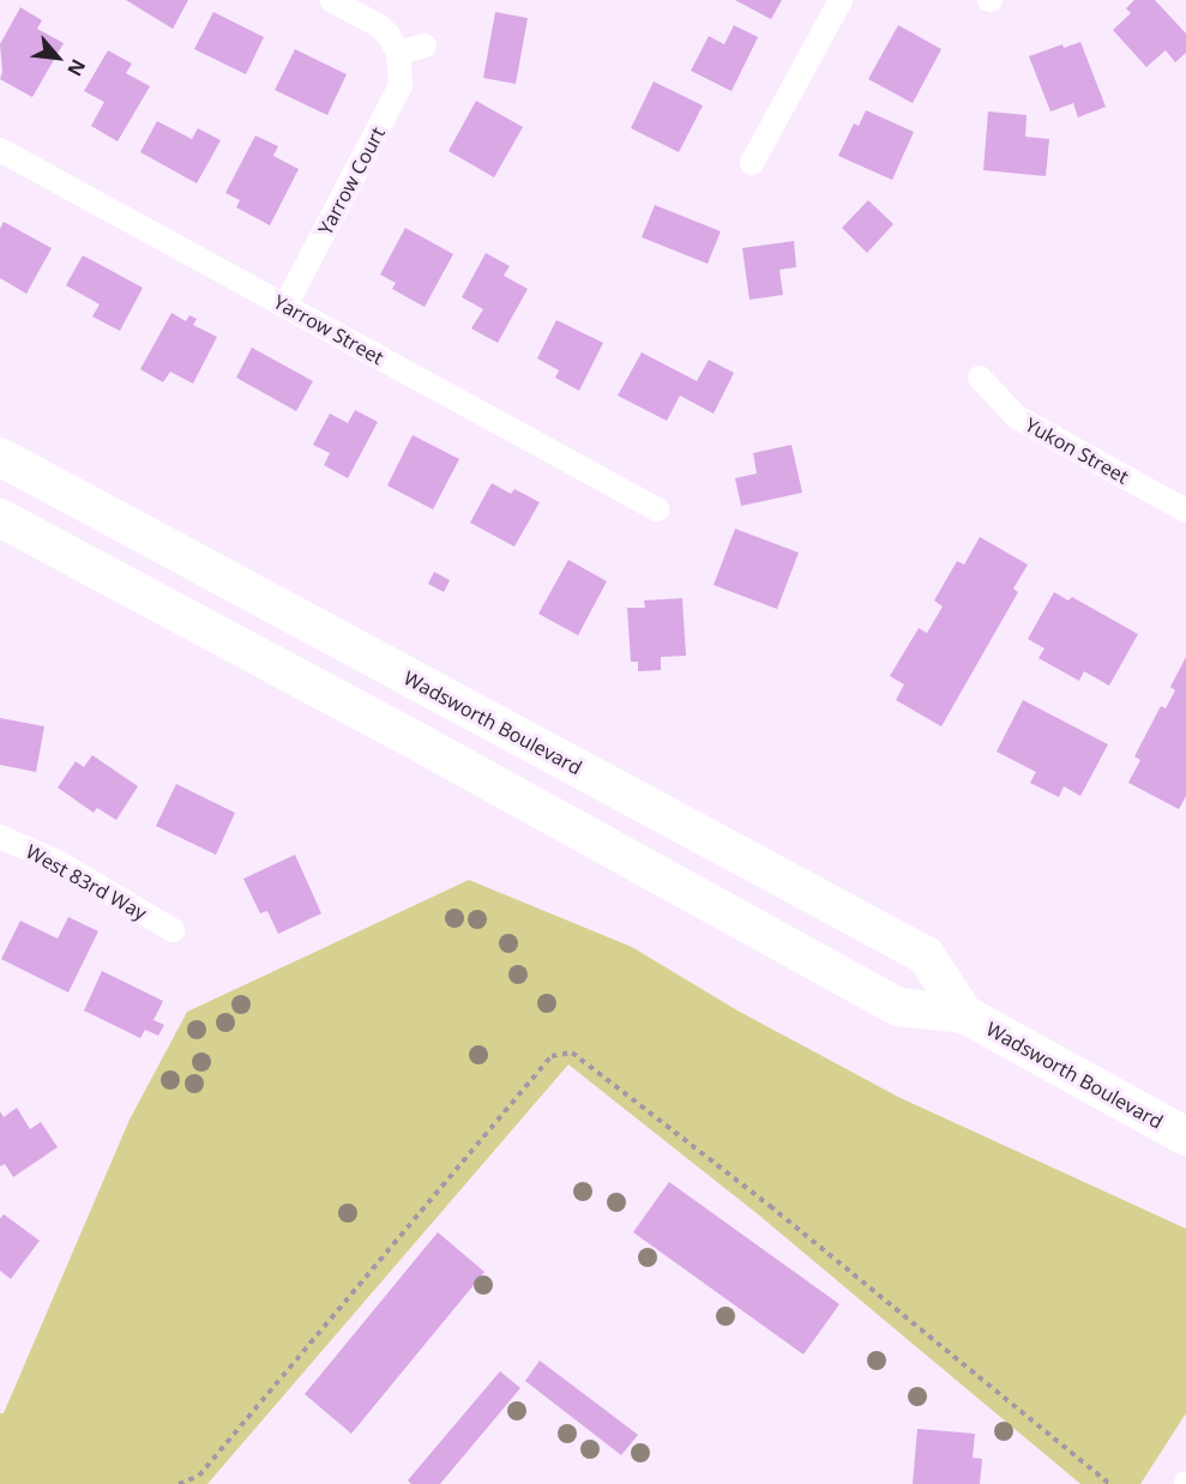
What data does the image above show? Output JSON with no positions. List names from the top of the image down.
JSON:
{
  "streets": {
    "main road": ["Wadsworth Boulevard"],
    "street": [
      "Yarrow Court",
      "Yarrow Street",
      "Yukon Street",
      "West 83rd Way"
    ]
  },
  "crossings": [
    ["Yarrow Court", "Yarrow Street"]
  ],
  "north": "bottom right"
}
